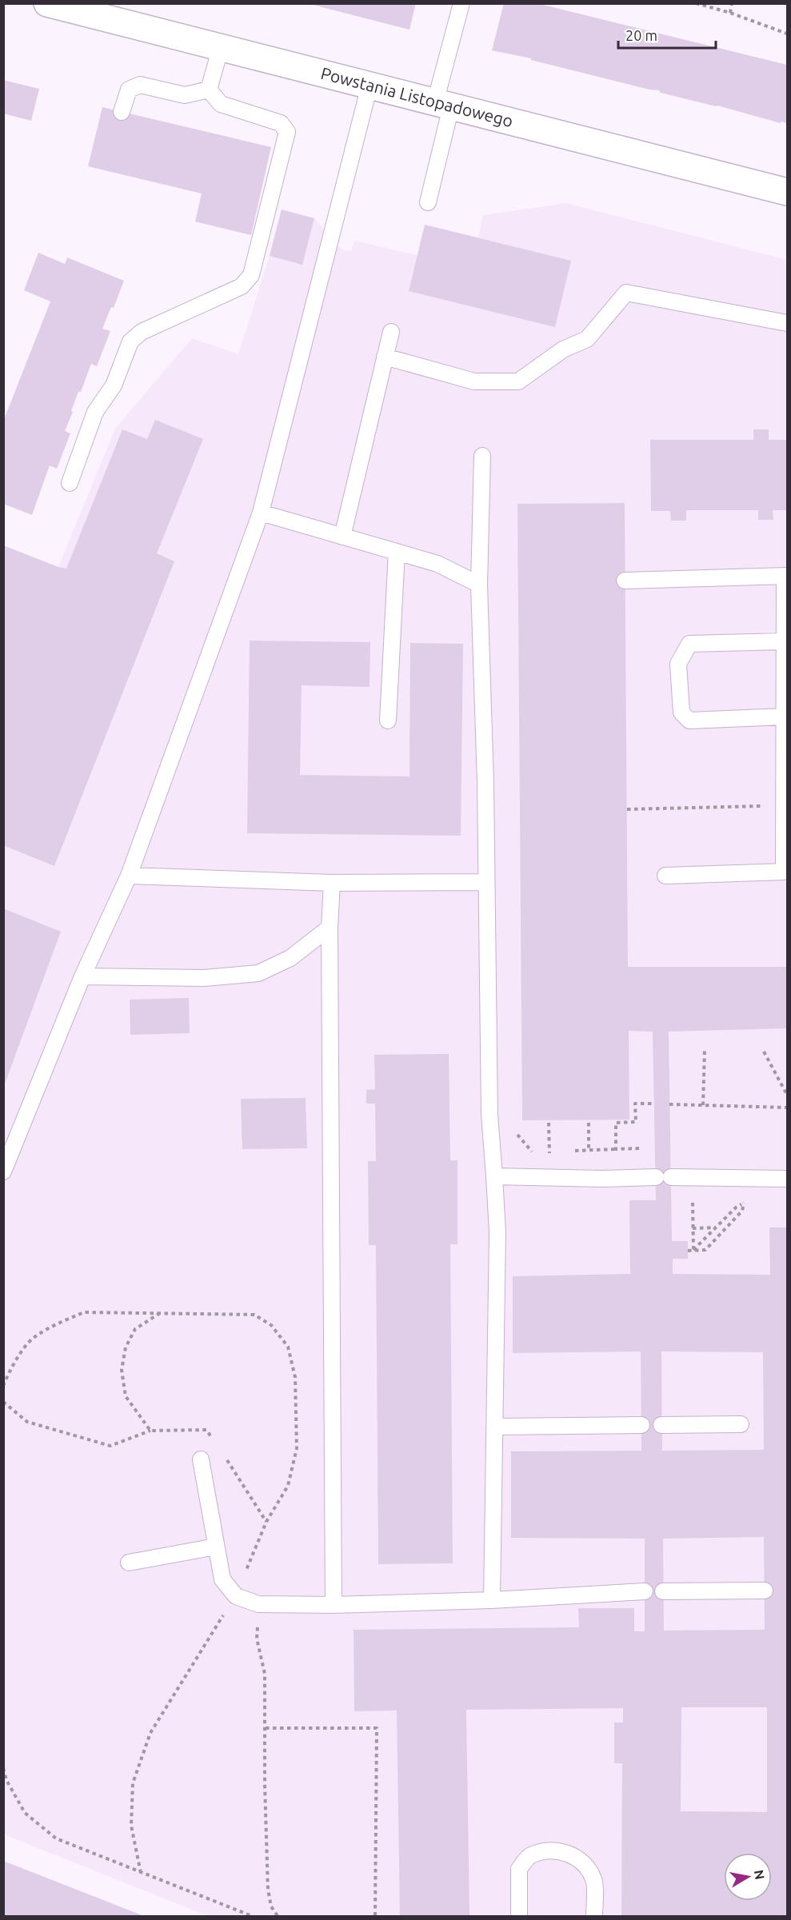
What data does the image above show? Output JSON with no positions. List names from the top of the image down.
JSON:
{
  "streets": {
    "street": ["Powstania Listopadowego"]
  },
  "scale_bar": "20 m",
  "north": "right"
}
